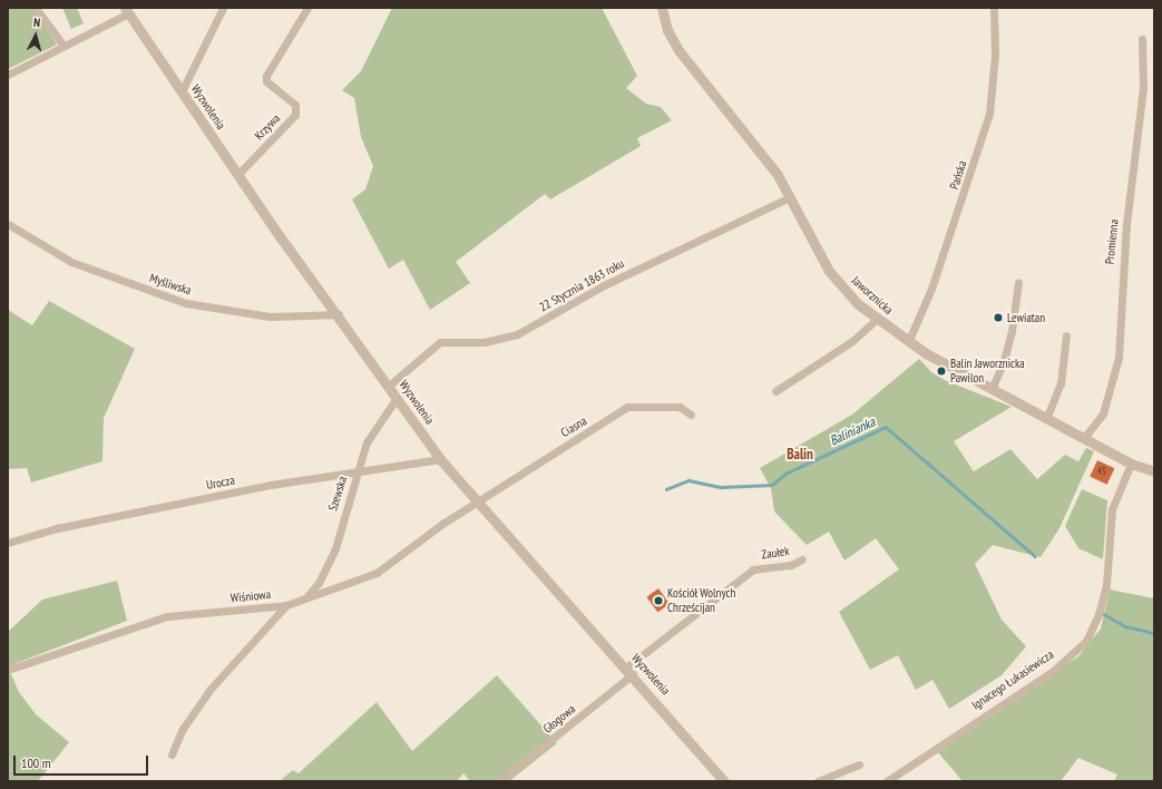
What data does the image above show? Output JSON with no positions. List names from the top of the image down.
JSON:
{
  "streets": {
    "street": [
      "Wyzwolenia",
      "Krzywa",
      "Pańska",
      "Promienna",
      "Myśliwska",
      "22 Stycznia 1863 roku",
      "Jaworznicka",
      "Ciasna",
      "Urocza",
      "Szewska",
      "Zaułek",
      "Wiśniowa",
      "Ignacego Łukasiewicza",
      "Głogowa"
    ]
  },
  "crossings": [
    ["Wyzwolenia", "Krzywa"],
    ["Wyzwolenia", "Myśliwska"],
    ["Wyzwolenia", "22 Stycznia 1863 roku"],
    ["Wyzwolenia", "Ciasna"],
    ["Wyzwolenia", "Urocza"],
    ["Wyzwolenia", "Szewska"],
    ["Wyzwolenia", "Zaułek"],
    ["Wyzwolenia", "Wiśniowa"],
    ["Wyzwolenia", "Głogowa"],
    ["Pańska", "Jaworznicka"],
    ["Promienna", "Jaworznicka"],
    ["22 Stycznia 1863 roku", "Jaworznicka"],
    ["Jaworznicka", "Ignacego Łukasiewicza"],
    ["Ciasna", "Wiśniowa"],
    ["Urocza", "Szewska"],
    ["Szewska", "Wiśniowa"],
    ["Zaułek", "Głogowa"]
  ],
  "districts": ["Balin"],
  "water": ["Balinianka"],
  "places": ["Lewiatan", "Balin Jaworznicka Pawilon", "Kościół Wolnych Chrześcijan"],
  "house_numbers": ["45"],
  "scale_bar": "100 m",
  "north": "top"
}
